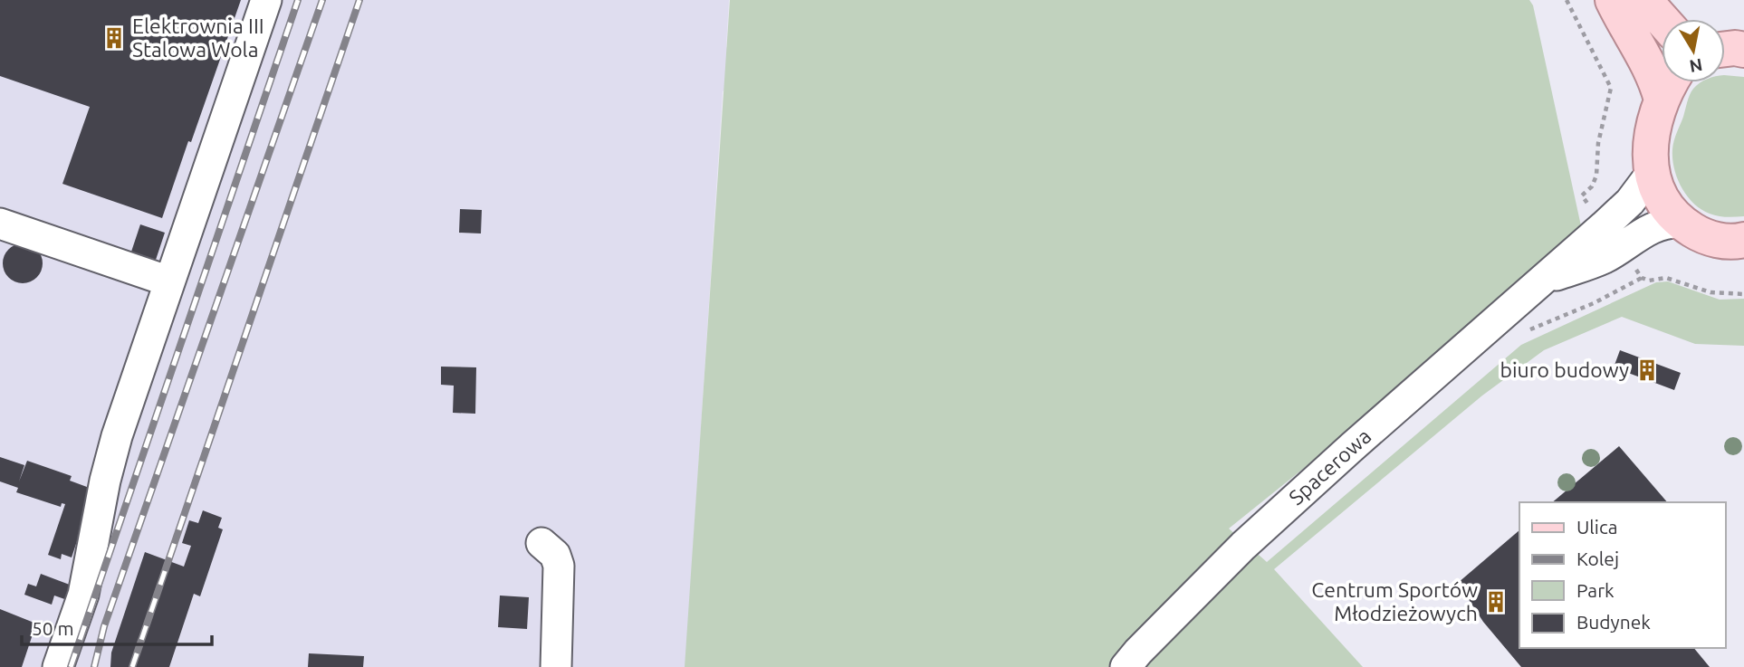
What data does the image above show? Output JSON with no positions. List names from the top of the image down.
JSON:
{
  "streets": {
    "street": ["Spacerowa"]
  },
  "places": {
    "building": ["Elektrownia III Stalowa Wola", "biuro budowy", "Centrum Sportów Młodzieżowych"]
  },
  "legend": [
    "Ulica",
    "Kolej",
    "Park",
    "Budynek"
  ],
  "scale_bar": "50 m",
  "north": "bottom"
}
